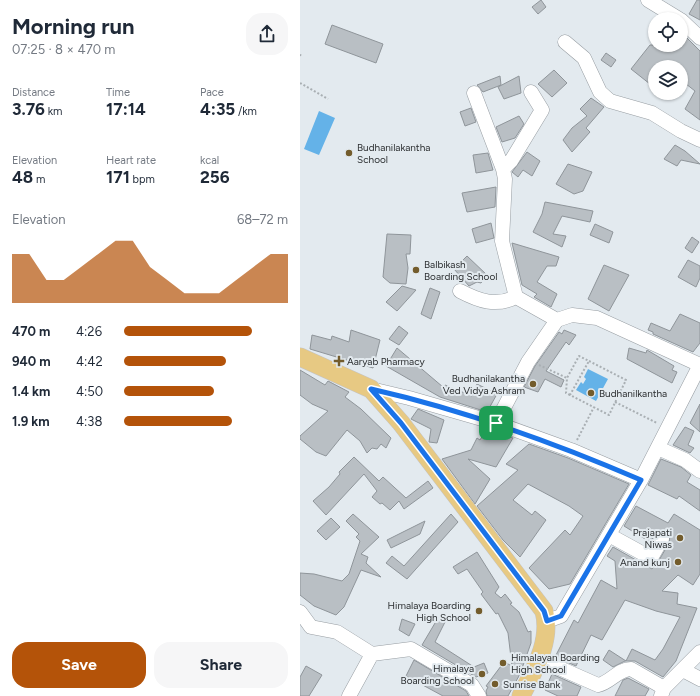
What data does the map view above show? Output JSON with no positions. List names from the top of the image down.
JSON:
{
  "places": {
    "other": [
      "Budhanilakantha School",
      "Balbikash Boarding School",
      "Budhanilakantha Ved Vidya Ashram",
      "Budhanilkantha",
      "Prajapati Niwas",
      "Anand kunj",
      "Himalaya Boarding High School",
      "Himalayan Boarding High School",
      "Himalaya Boarding School",
      "Sunrise Bank"
    ],
    "health": ["Aaryab Pharmacy"]
  },
  "page": {
    "heading": ["Morning run", "07:25 · 8 × 470 m"],
    "stats": [
      ["Distance", "3.76 km"],
      ["Time", "17:14"],
      ["Pace", "4:35 /km"],
      ["Elevation", "48 m"],
      ["Heart rate", "171 bpm"],
      ["kcal", "256"]
    ],
    "chart": ["Elevation", "68–72 m"],
    "list": [
      {
        "name": "470 m",
        "note": "4:26"
      },
      {
        "name": "940 m",
        "note": "4:42"
      },
      {
        "name": "1.4 km",
        "note": "4:50"
      },
      {
        "name": "1.9 km",
        "note": "4:38"
      }
    ],
    "buttons": ["Save", "Share"]
  }
}
